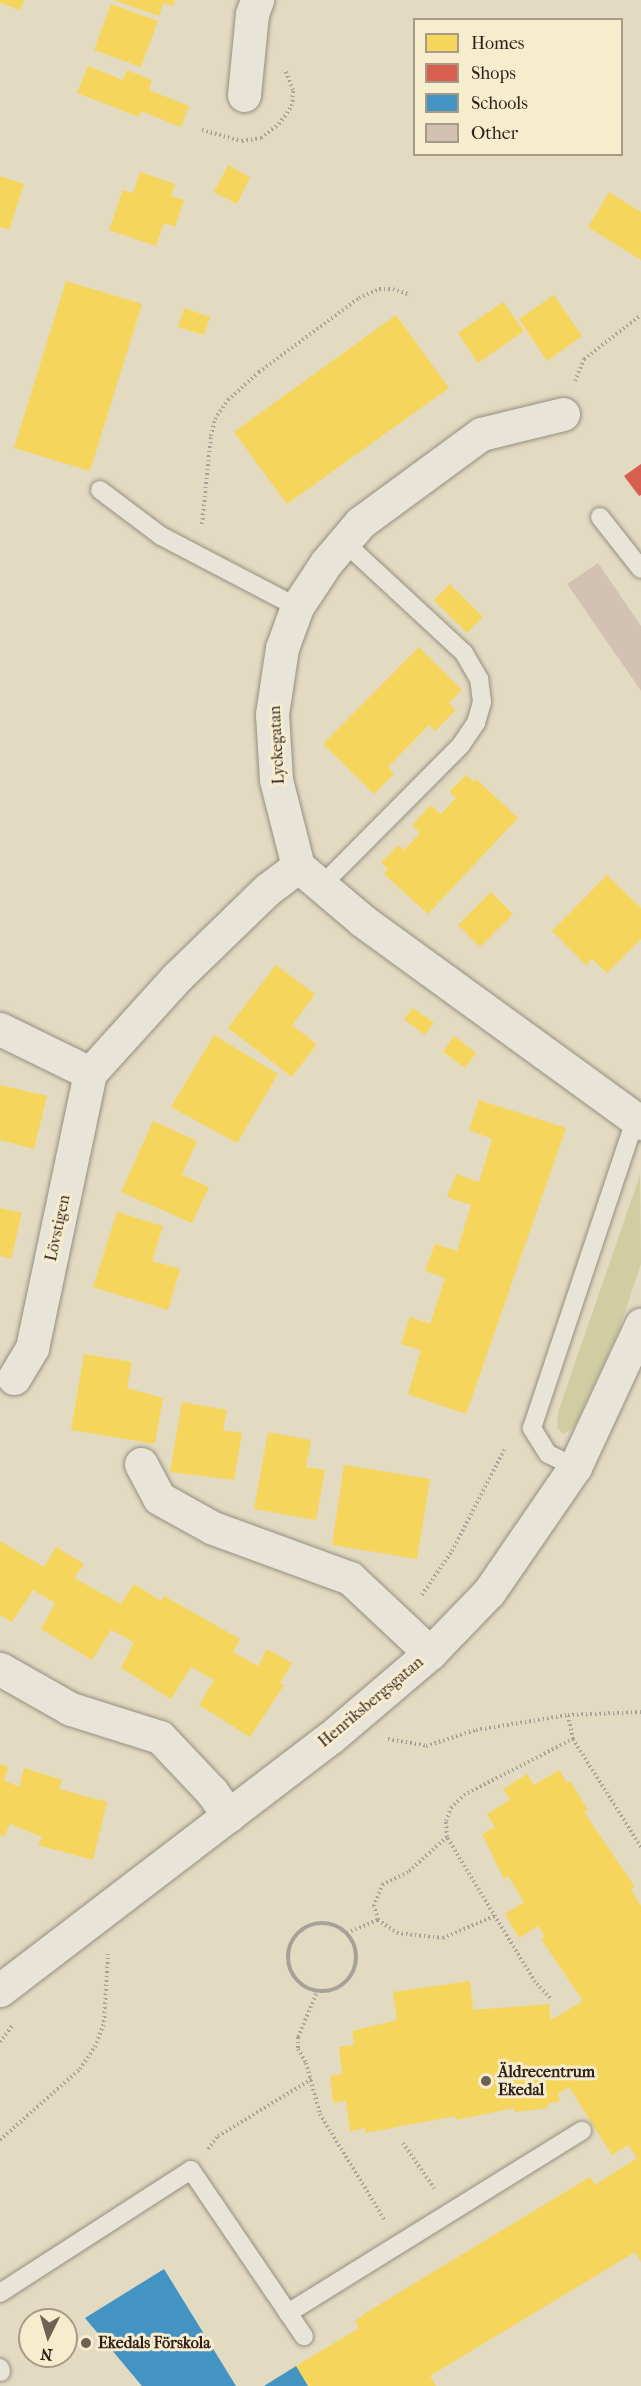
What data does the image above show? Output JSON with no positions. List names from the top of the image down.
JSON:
{
  "streets": {
    "street": ["Lyckegatan", "Lövstigen", "Henriksbergsgatan"]
  },
  "places": ["Äldrecentrum Ekedal", "Ekedals Förskola"],
  "legend": [
    "Homes",
    "Shops",
    "Schools",
    "Other"
  ],
  "north": "bottom"
}
